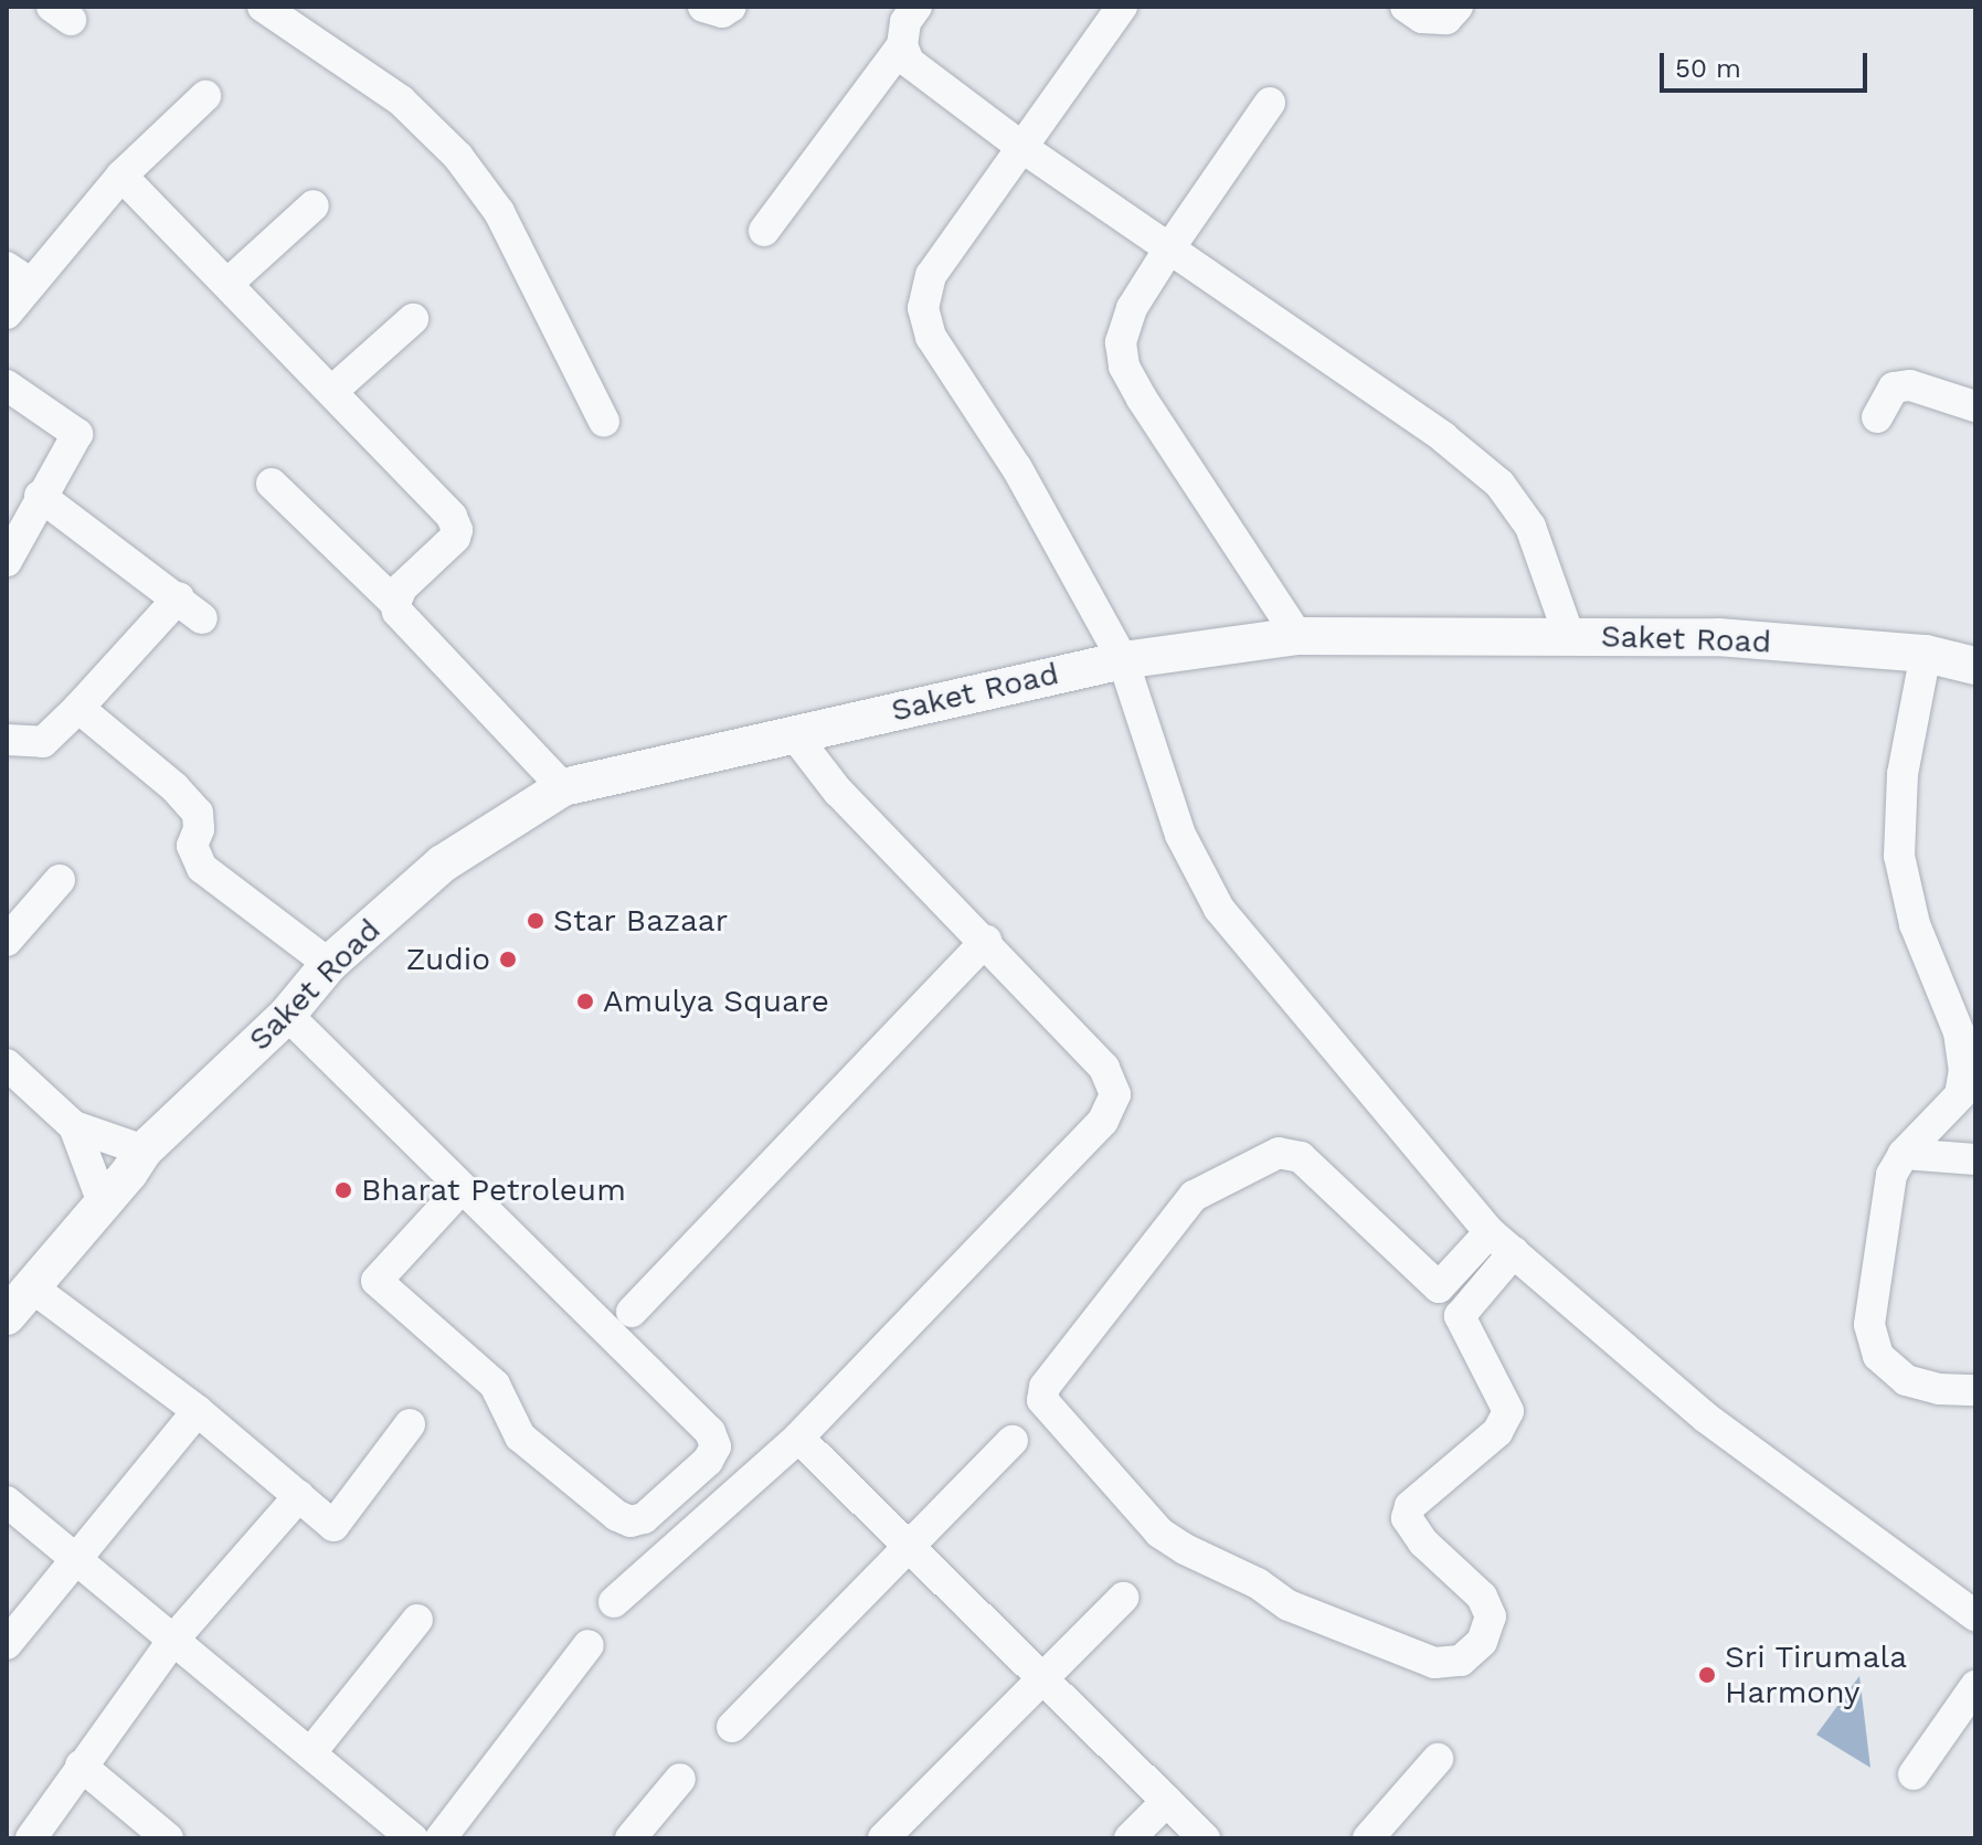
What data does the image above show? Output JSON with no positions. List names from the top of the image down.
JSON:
{
  "streets": {
    "street": ["Saket Road"]
  },
  "places": [
    "Star Bazaar",
    "Zudio",
    "Amulya Square",
    "Bharat Petroleum",
    "Sri Tirumala Harmony"
  ],
  "scale_bar": "50 m"
}
